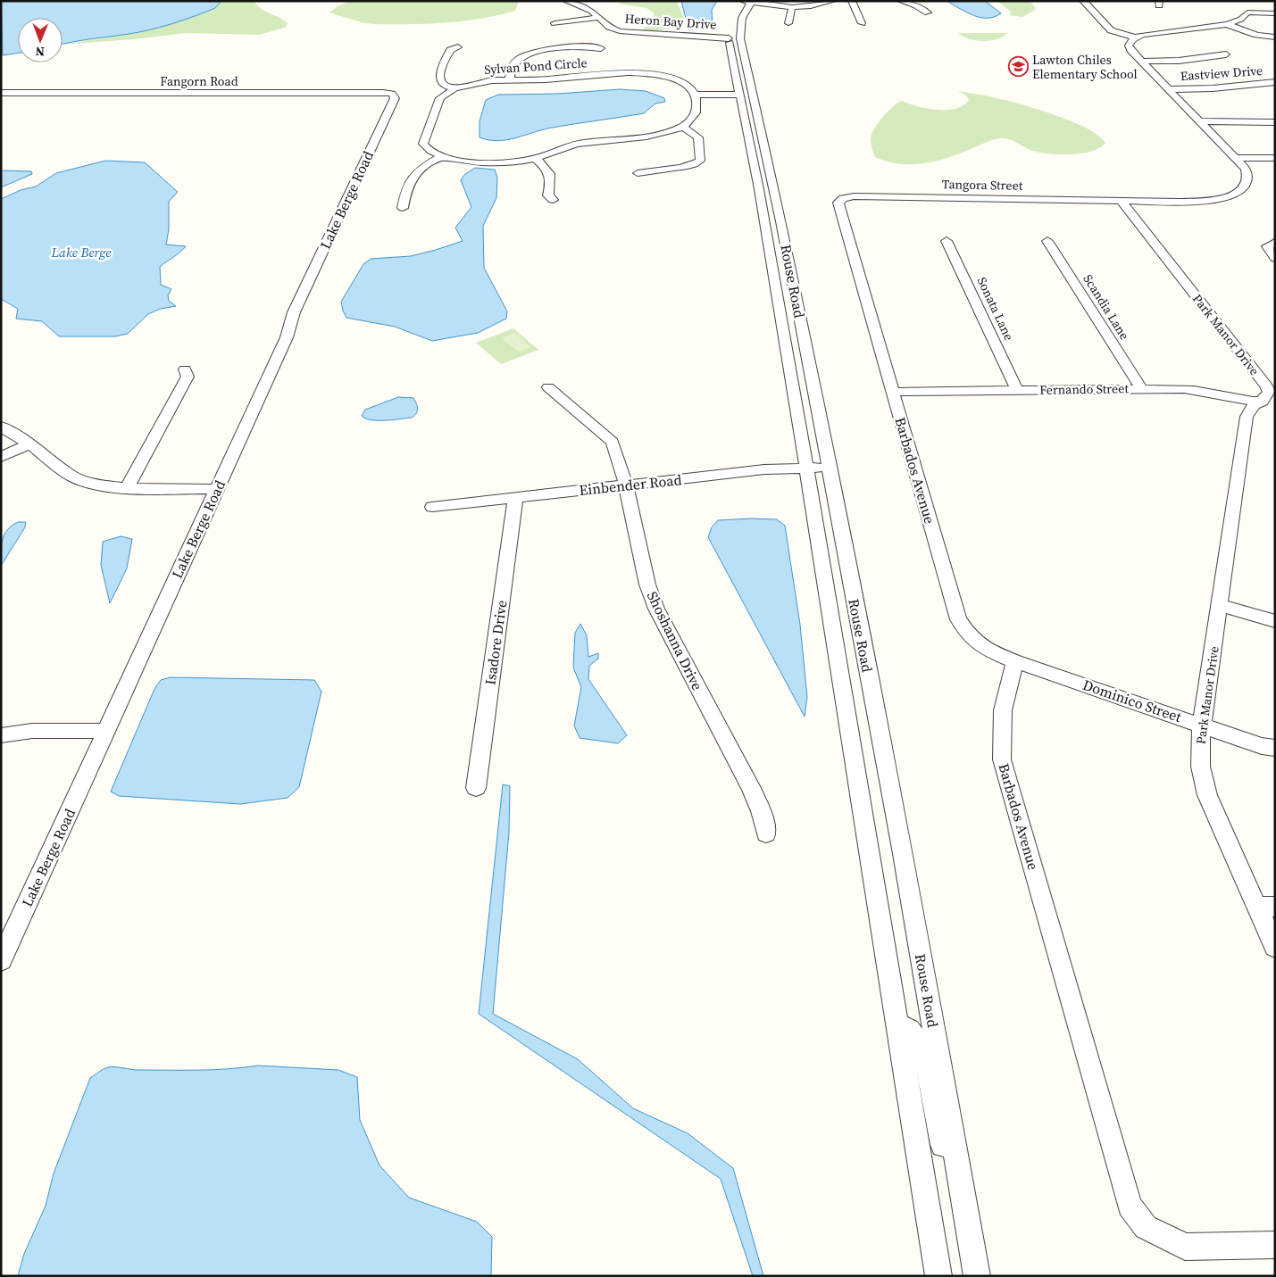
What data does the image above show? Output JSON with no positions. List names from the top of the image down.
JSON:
{
  "streets": {
    "street": [
      "Heron Bay Drive",
      "Sylvan Pond Circle",
      "Eastview Drive",
      "Fangorn Road",
      "Tangora Street",
      "Lake Berge Road",
      "Rouse Road",
      "Scandia Lane",
      "Sonata Lane",
      "Park Manor Drive",
      "Fernando Street",
      "Barbados Avenue",
      "Einbender Road",
      "Shoshanna Drive",
      "Isadore Drive",
      "Dominico Street"
    ]
  },
  "crossings": [
    ["Heron Bay Drive", "Rouse Road"],
    ["Fangorn Road", "Lake Berge Road"],
    ["Tangora Street", "Park Manor Drive"],
    ["Tangora Street", "Barbados Avenue"],
    ["Rouse Road", "Einbender Road"],
    ["Scandia Lane", "Fernando Street"],
    ["Sonata Lane", "Fernando Street"],
    ["Park Manor Drive", "Fernando Street"],
    ["Park Manor Drive", "Dominico Street"],
    ["Fernando Street", "Barbados Avenue"],
    ["Barbados Avenue", "Dominico Street"],
    ["Einbender Road", "Shoshanna Drive"],
    ["Einbender Road", "Isadore Drive"]
  ],
  "water": ["Lake Berge"],
  "places": {
    "school or university": ["Lawton Chiles Elementary School"]
  },
  "north": "bottom"
}
